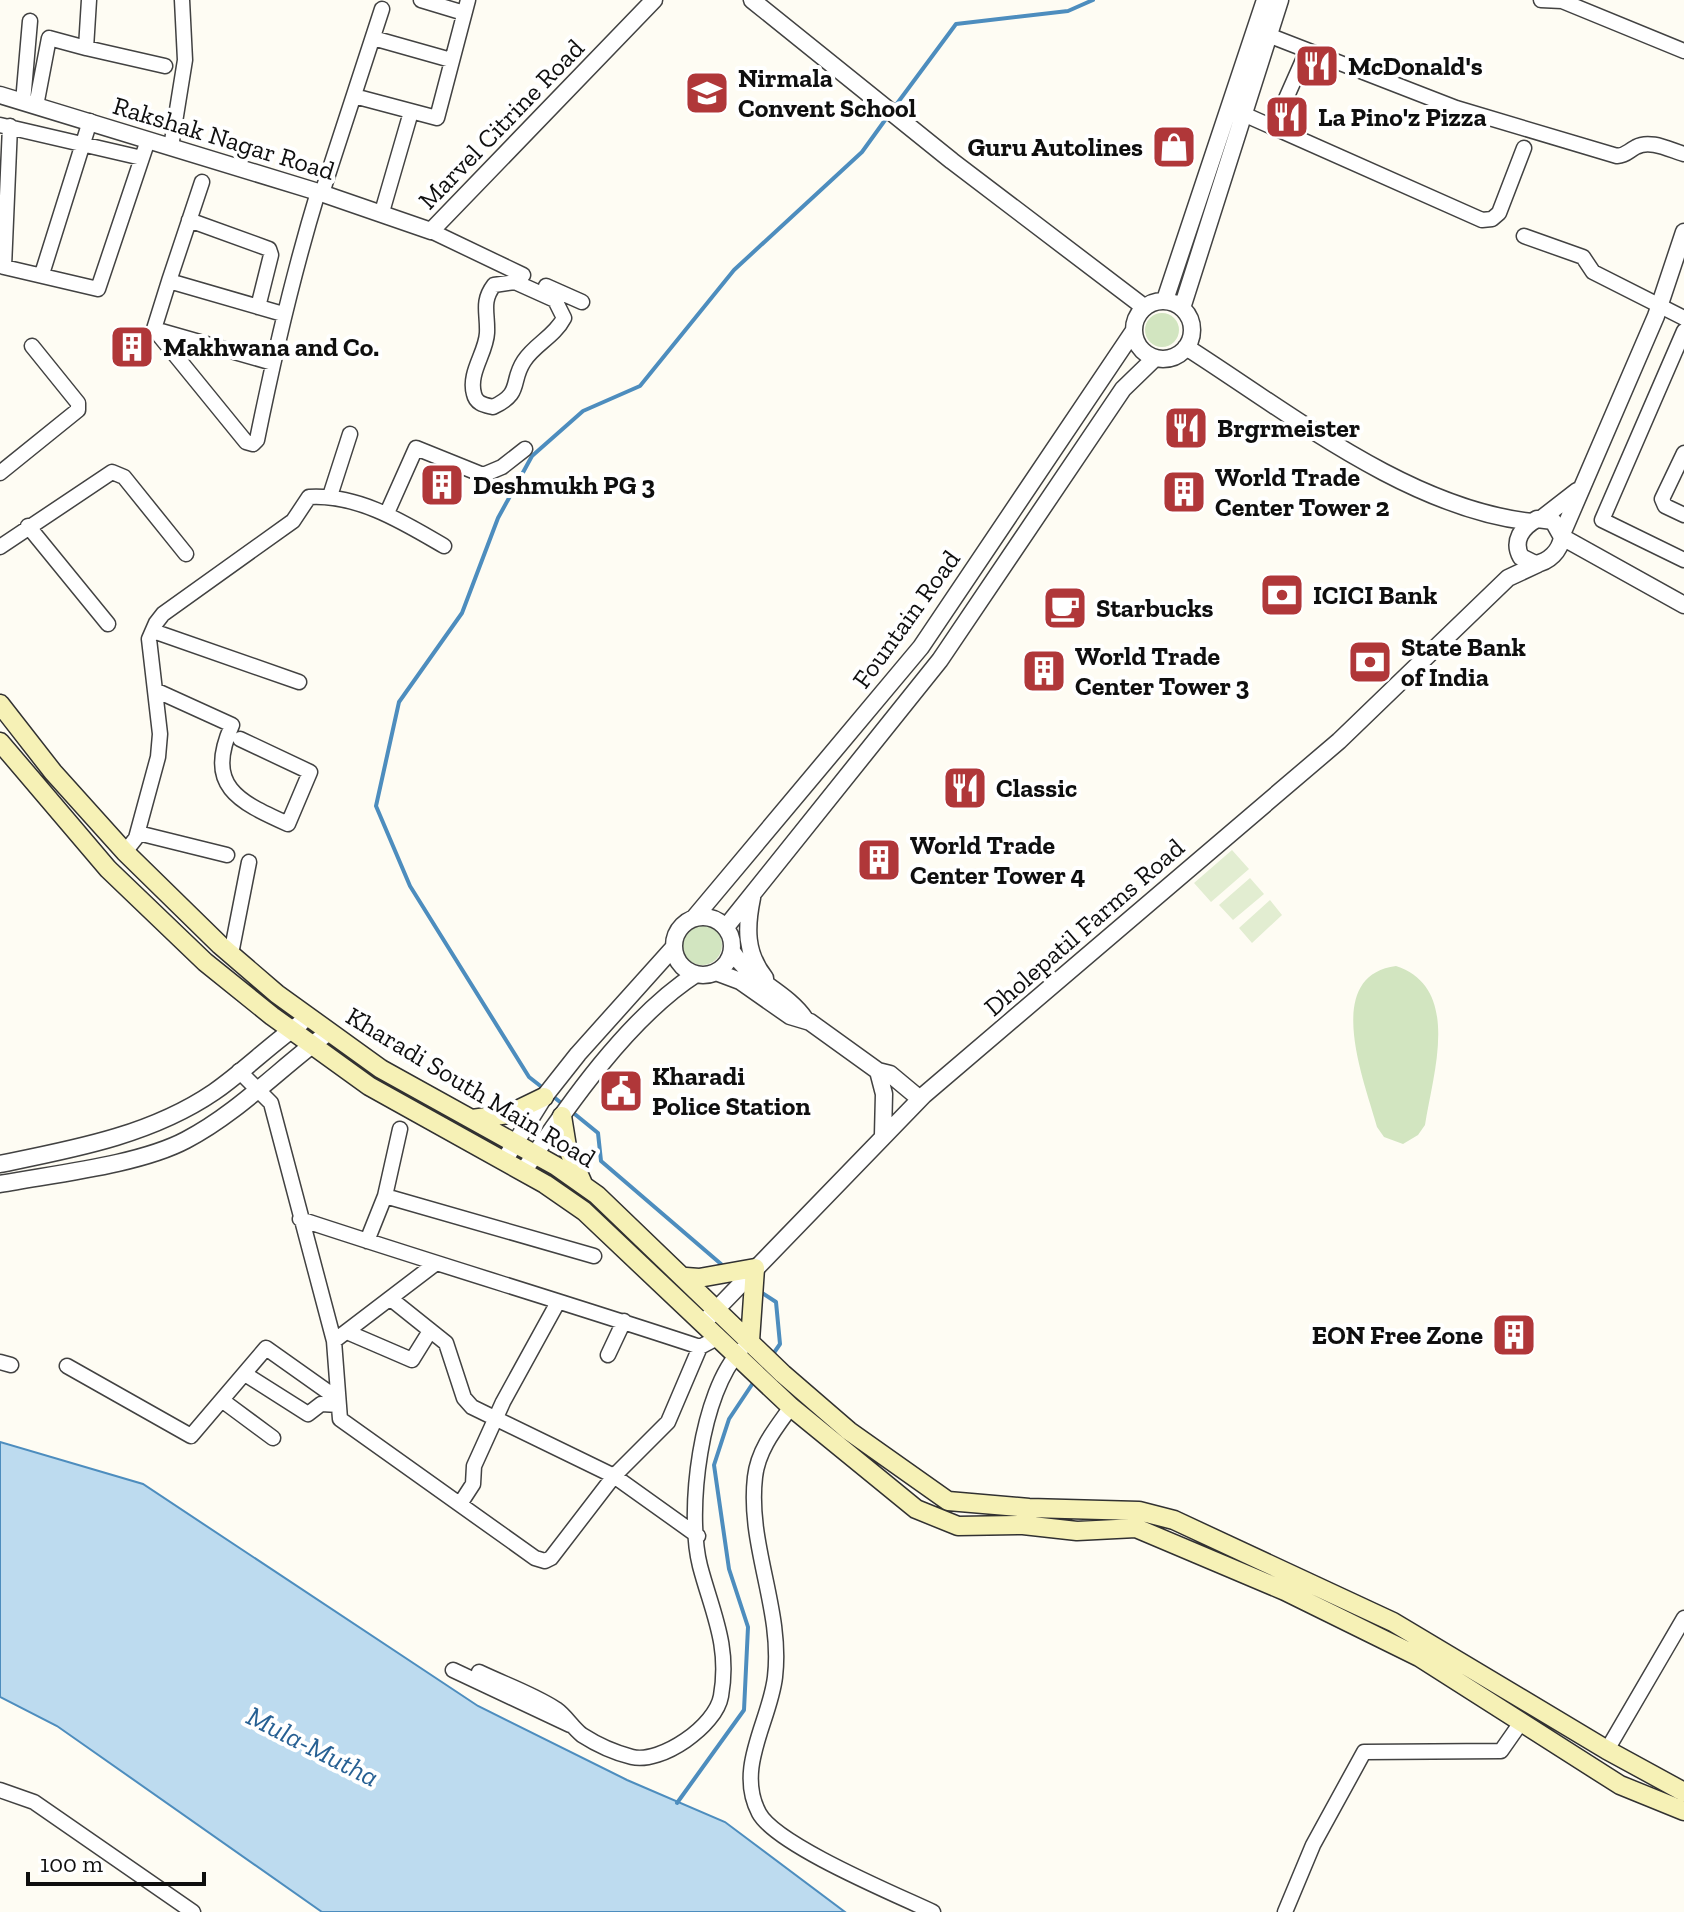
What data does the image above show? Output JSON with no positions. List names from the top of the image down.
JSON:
{
  "streets": {
    "main road": ["Kharadi South Main Road"],
    "street": [
      "Marvel Citrine Road",
      "Rakshak Nagar Road",
      "Fountain Road",
      "Dholepatil Farms Road"
    ]
  },
  "crossings": [
    ["Marvel Citrine Road", "Rakshak Nagar Road"],
    ["Fountain Road", "Kharadi South Main Road"],
    ["Dholepatil Farms Road", "Kharadi South Main Road"]
  ],
  "water": ["Mula-Mutha"],
  "places": {
    "restaurant": [
      "McDonald's",
      "La Pino'z Pizza",
      "Brgrmeister",
      "Classic"
    ],
    "school or university": ["Nirmala Convent School"],
    "shop": ["Guru Autolines"],
    "building": [
      "Makhwana and Co.",
      "Deshmukh PG 3",
      "World Trade Center Tower 2",
      "World Trade Center Tower 3",
      "World Trade Center Tower 4",
      "EON Free Zone"
    ],
    "bank": ["ICICI Bank", "State Bank of India"],
    "cafe": ["Starbucks"],
    "public building": ["Kharadi Police Station"]
  },
  "scale_bar": "100 m"
}
